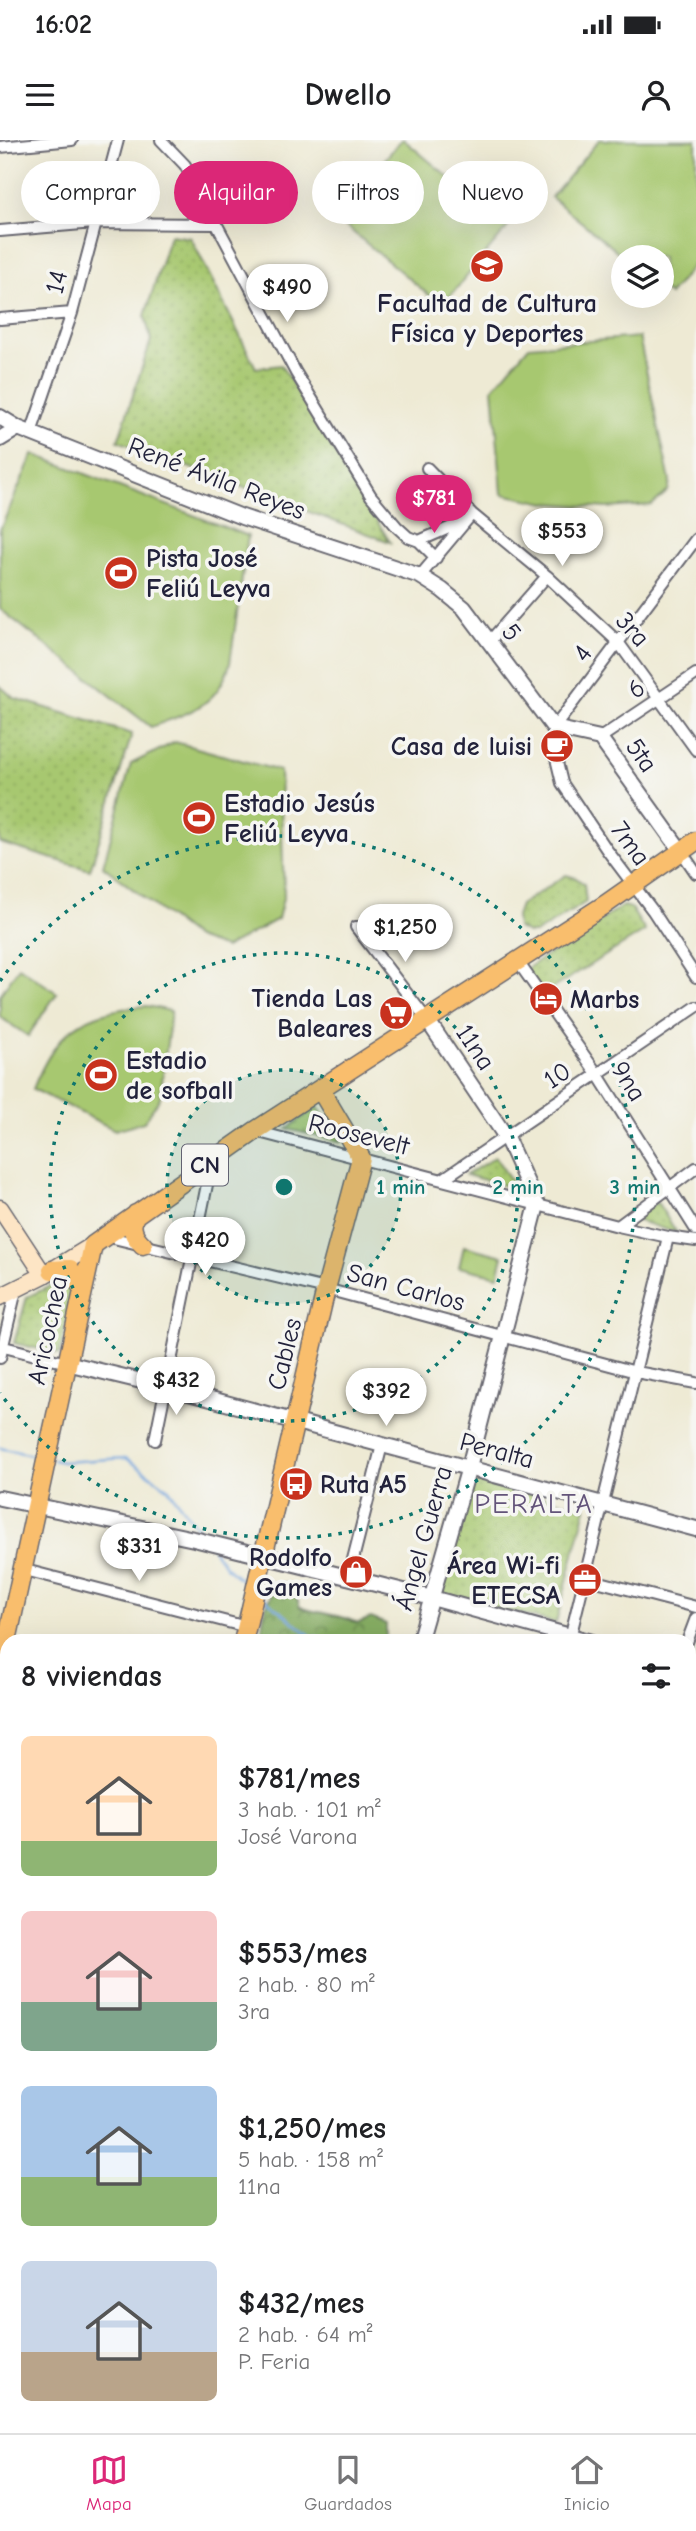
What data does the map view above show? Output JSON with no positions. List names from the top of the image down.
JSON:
{
  "streets": {
    "main road": ["CN", "Aricochea", "Cables"],
    "street": [
      "14",
      "René Ávila Reyes",
      "3ra",
      "5",
      "4",
      "6",
      "5ta",
      "7ma",
      "11na",
      "10",
      "9na",
      "Roosevelt",
      "San Carlos",
      "Peralta",
      "Ángel Guerra"
    ]
  },
  "crossings": [
    ["14", "René Ávila Reyes"],
    ["René Ávila Reyes", "5"],
    ["3ra", "4"],
    ["3ra", "6"],
    ["5", "4"],
    ["5", "5ta"],
    ["5", "7ma"],
    ["4", "5ta"],
    ["4", "7ma"],
    ["6", "5ta"],
    ["5ta", "7ma"],
    ["5ta", "CN"],
    ["7ma", "CN"],
    ["11na", "10"],
    ["11na", "Roosevelt"],
    ["11na", "CN"],
    ["11na", "Ángel Guerra"],
    ["10", "9na"],
    ["10", "Roosevelt"],
    ["9na", "CN"],
    ["Roosevelt", "CN"],
    ["Roosevelt", "Cables"],
    ["Roosevelt", "Ángel Guerra"],
    ["CN", "San Carlos"],
    ["CN", "Aricochea"],
    ["San Carlos", "Aricochea"],
    ["San Carlos", "Cables"],
    ["San Carlos", "Ángel Guerra"],
    ["Aricochea", "Peralta"],
    ["Cables", "Peralta"],
    ["Peralta", "Ángel Guerra"]
  ],
  "districts": ["PERALTA"],
  "places": {
    "school or university": ["Facultad de Cultura Física y Deportes"],
    "sports": ["Pista José Feliú Leyva", "Estadio Jesús Feliú Leyva", "Estadio de sofball"],
    "cafe": ["Casa de luisi"],
    "hotel": ["Marbs"],
    "supermarket": ["Tienda Las Baleares"],
    "bus stop": ["Ruta A5"],
    "shop": ["Rodolfo Games"],
    "office": ["Área Wi-fi ETECSA"]
  },
  "page": {
    "status": "16:02",
    "header": "Dwello",
    "chip": [
      "Comprar",
      "Alquilar",
      "Filtros",
      "Nuevo"
    ],
    "price": [
      "$490",
      "$781",
      "$553",
      "$1,250",
      "$420",
      "$432",
      "$392",
      "$331"
    ],
    "heading": "8 viviendas",
    "list": [
      {
        "name": "$781/mes",
        "note": "3 hab. · 101 m² · José Varona"
      },
      {
        "name": "$553/mes",
        "note": "2 hab. · 80 m² · 3ra"
      },
      {
        "name": "$1,250/mes",
        "note": "5 hab. · 158 m² · 11na"
      },
      {
        "name": "$432/mes",
        "note": "2 hab. · 64 m² · P. Feria"
      }
    ],
    "tabs": ["Mapa", "Guardados", "Inicio"]
  },
  "rings": ["1 min", "2 min", "3 min"]
}
